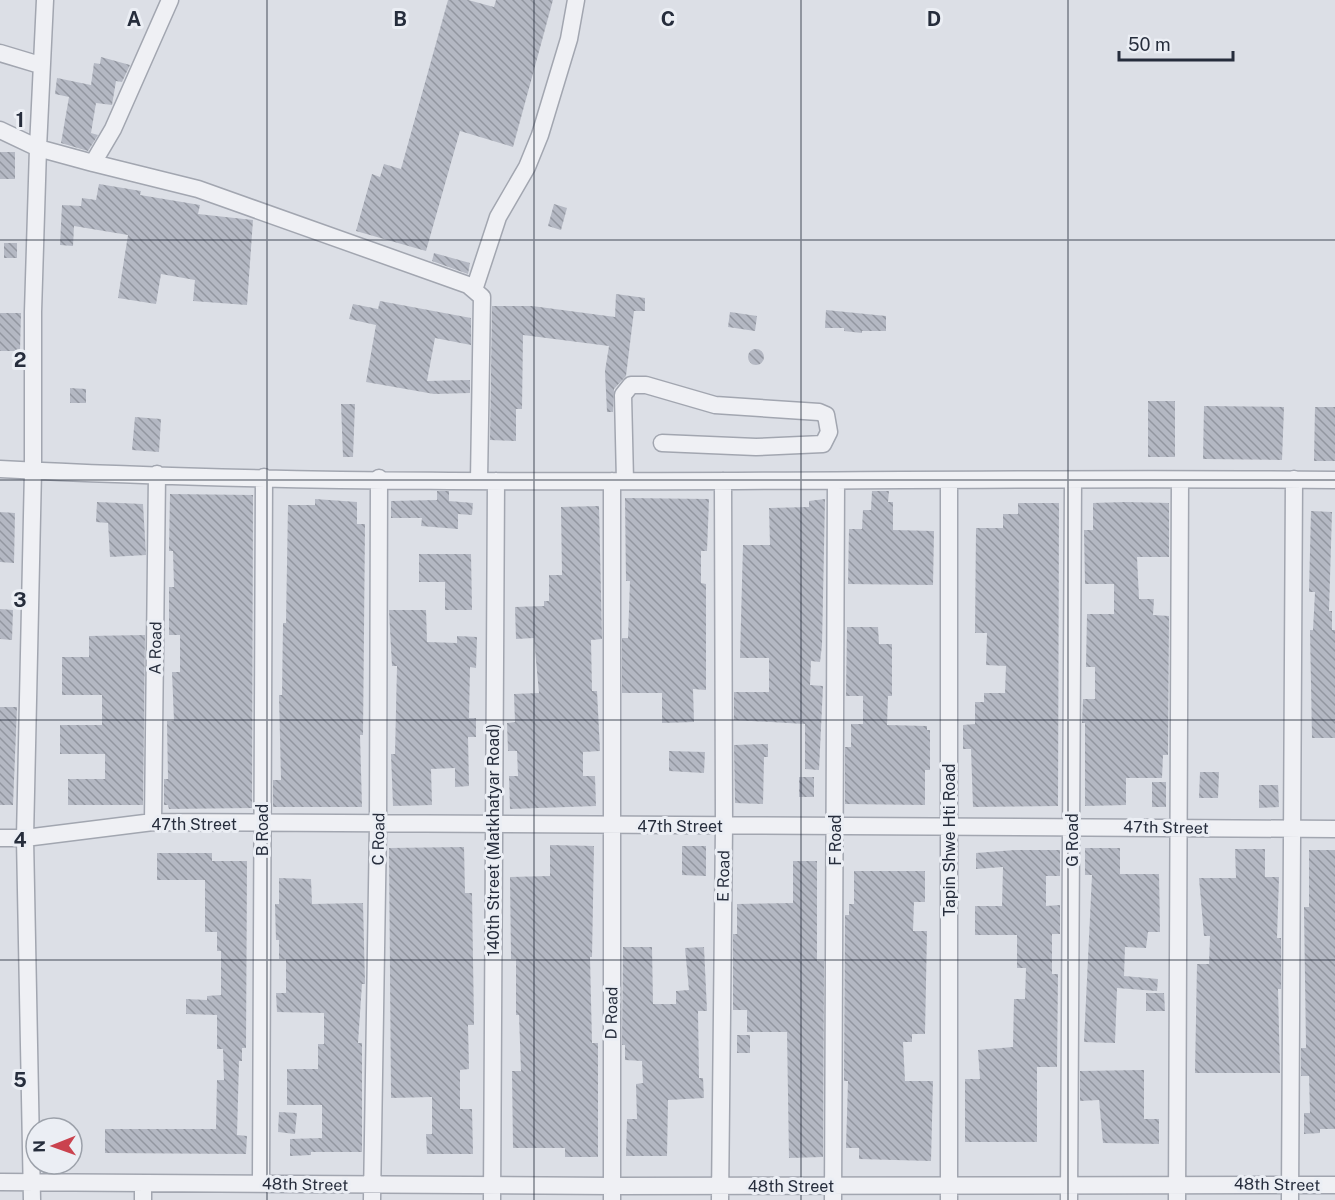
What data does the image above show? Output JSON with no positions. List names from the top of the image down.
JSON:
{
  "streets": {
    "street": [
      "A Road",
      "47th Street",
      "B Road",
      "C Road",
      "140th Street (Matkhatyar Road)",
      "F Road",
      "Tapin Shwe Hti Road",
      "G Road",
      "E Road",
      "D Road",
      "48th Street"
    ]
  },
  "crossings": [
    ["A Road", "47th Street"],
    ["47th Street", "B Road"],
    ["47th Street", "C Road"],
    ["47th Street", "140th Street (Matkhatyar Road)"],
    ["47th Street", "F Road"],
    ["47th Street", "Tapin Shwe Hti Road"],
    ["47th Street", "G Road"],
    ["47th Street", "E Road"],
    ["47th Street", "D Road"],
    ["B Road", "48th Street"],
    ["C Road", "48th Street"],
    ["140th Street (Matkhatyar Road)", "48th Street"],
    ["F Road", "48th Street"],
    ["Tapin Shwe Hti Road", "48th Street"],
    ["G Road", "48th Street"],
    ["E Road", "48th Street"],
    ["D Road", "48th Street"]
  ],
  "scale_bar": "50 m",
  "north": "left",
  "grid": {
    "columns": [
      "A",
      "B",
      "C",
      "D"
    ],
    "rows": [
      "1",
      "2",
      "3",
      "4",
      "5"
    ]
  }
}
